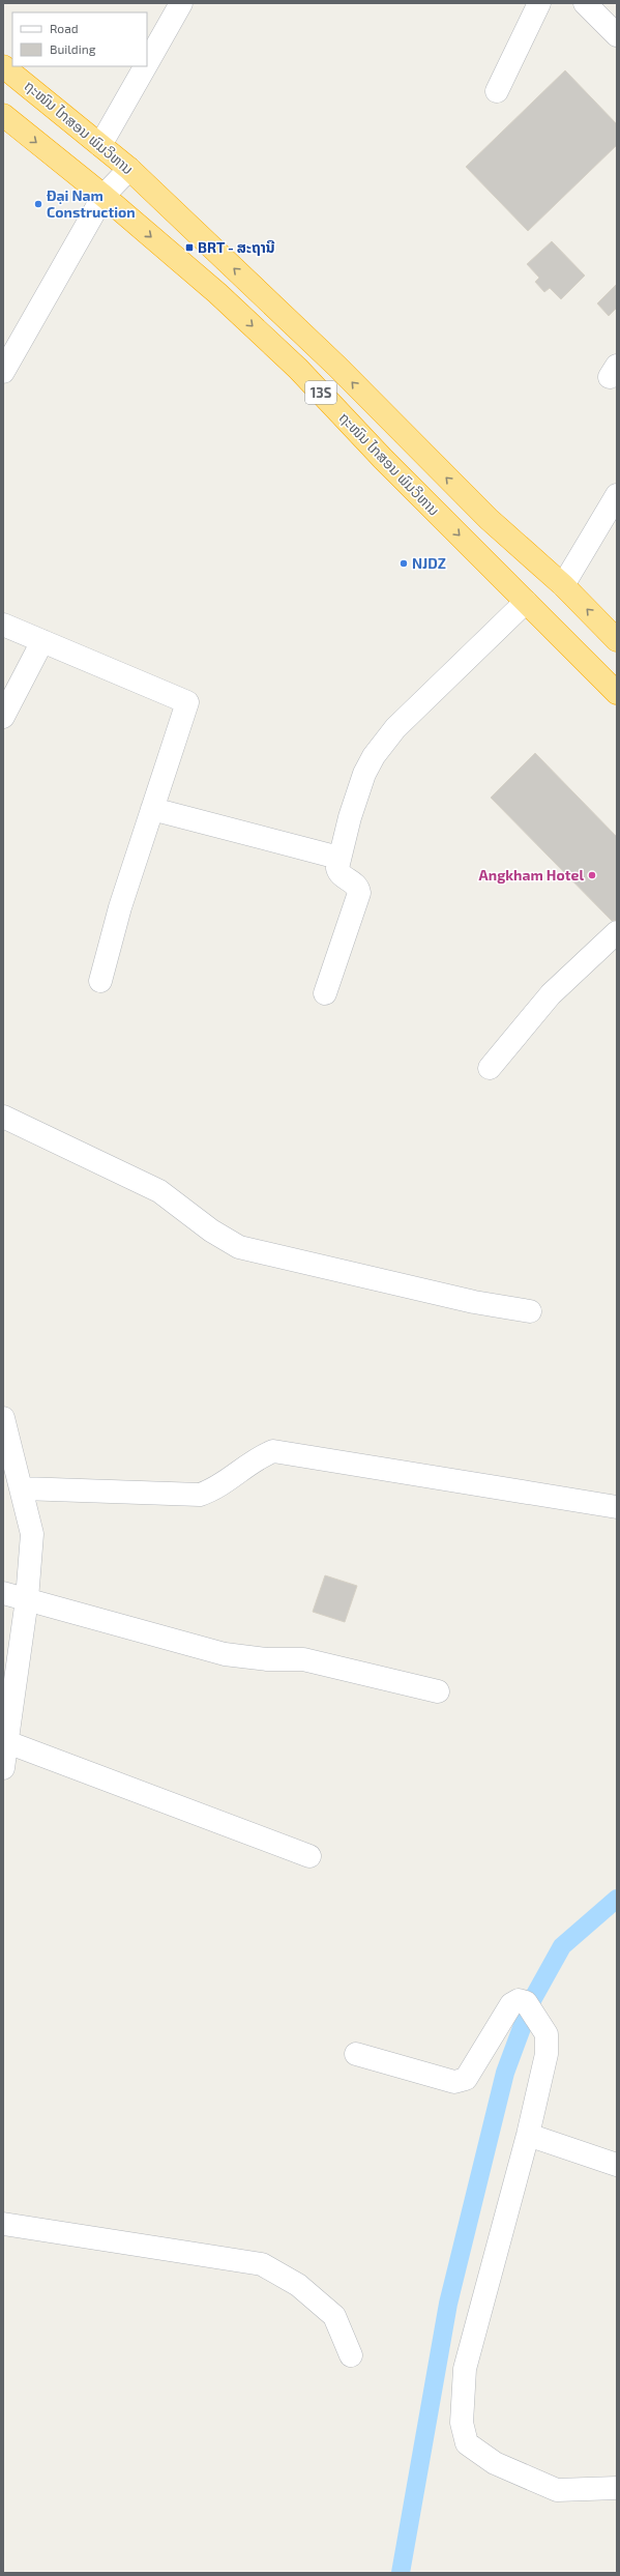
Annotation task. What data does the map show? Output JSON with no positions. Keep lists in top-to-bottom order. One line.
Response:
{"streets":{"highway":["ຖະໜົນ ໄກສອນ ພົມວິຫານ","13S"]},"places":{"other":["Đại Nam Construction","NJDZ","Angkham Hotel"],"transit":["BRT - ສະຖານີ"]},"legend":["Road","Building"]}
